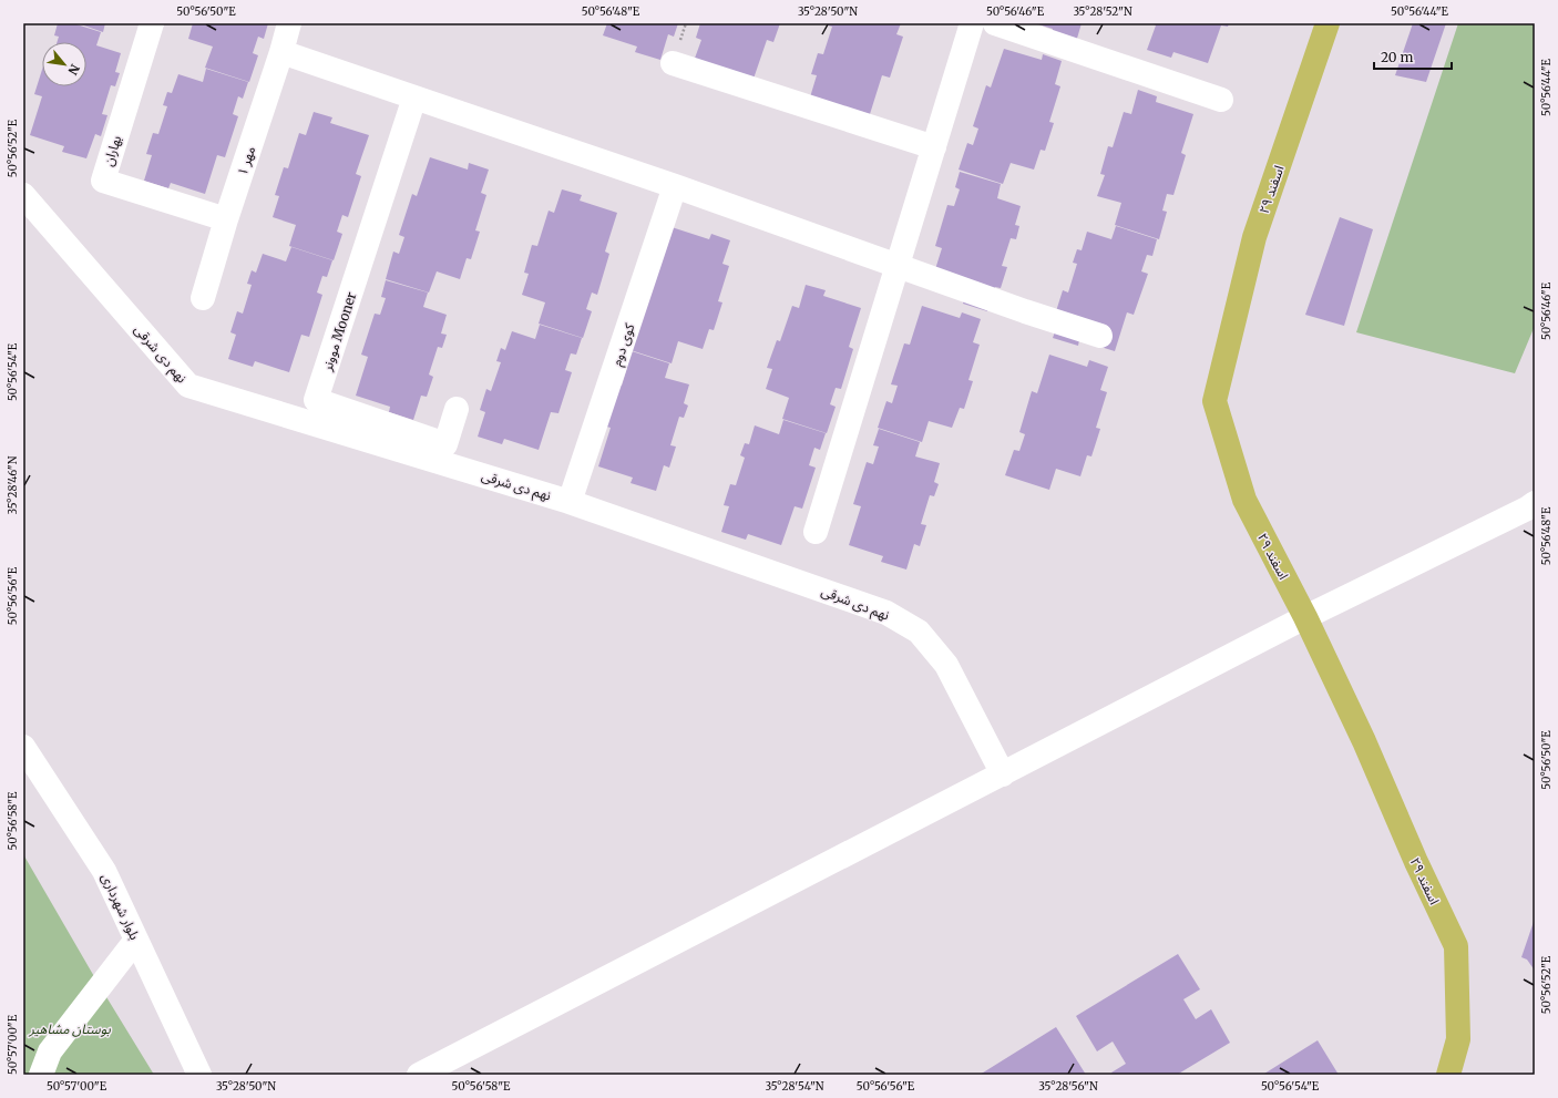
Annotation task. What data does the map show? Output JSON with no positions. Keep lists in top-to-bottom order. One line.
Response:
{"streets":{"main road":["۲۹ اسفند"],"street":["بهاران","مهر ۱","موونر Mooner","کوی دوم","نهم دی شرقی","بلوار شهرداری"]},"crossings":[["بهاران","مهر ۱"],["کوی دوم","نهم دی شرقی"]],"parks":["بوستان مشاهیر"],"scale_bar":"20 m","north":"bottom right","coordinates":["50°56'50\"E","50°56'48\"E","35°28'50\"N","50°56'46\"E","35°28'52\"N","50°56'44\"E","50°56'52\"E","50°56'54\"E","35°28'46\"N","50°56'56\"E","50°56'58\"E","50°57'00\"E","35°28'54\"N","35°28'56\"N"]}
